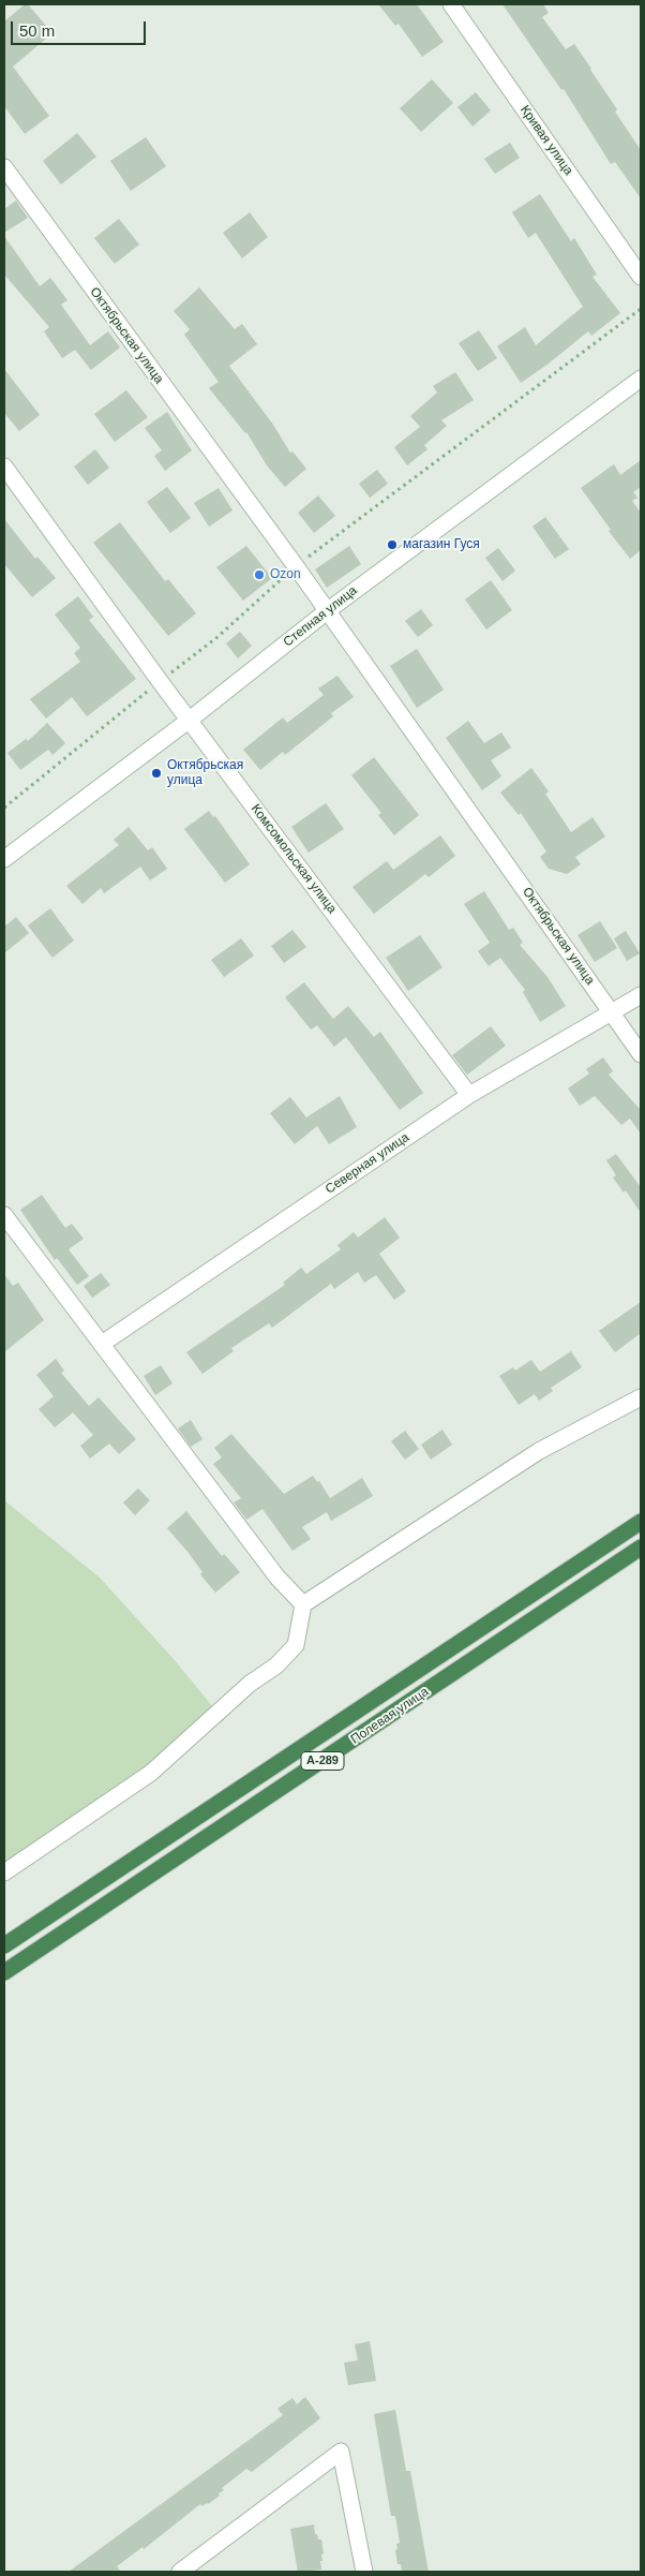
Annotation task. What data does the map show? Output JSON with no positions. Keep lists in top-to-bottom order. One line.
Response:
{"streets":{"highway":["Полевая улица","А-289"],"street":["Кривая улица","Октябрьская улица","Степная улица","Комсомольская улица","Северная улица"]},"crossings":[["Октябрьская улица","Степная улица"],["Октябрьская улица","Северная улица"],["Степная улица","Комсомольская улица"],["Комсомольская улица","Северная улица"]],"places":["магазин Гуся","Ozon","Октябрьская улица"],"scale_bar":"50 m"}
